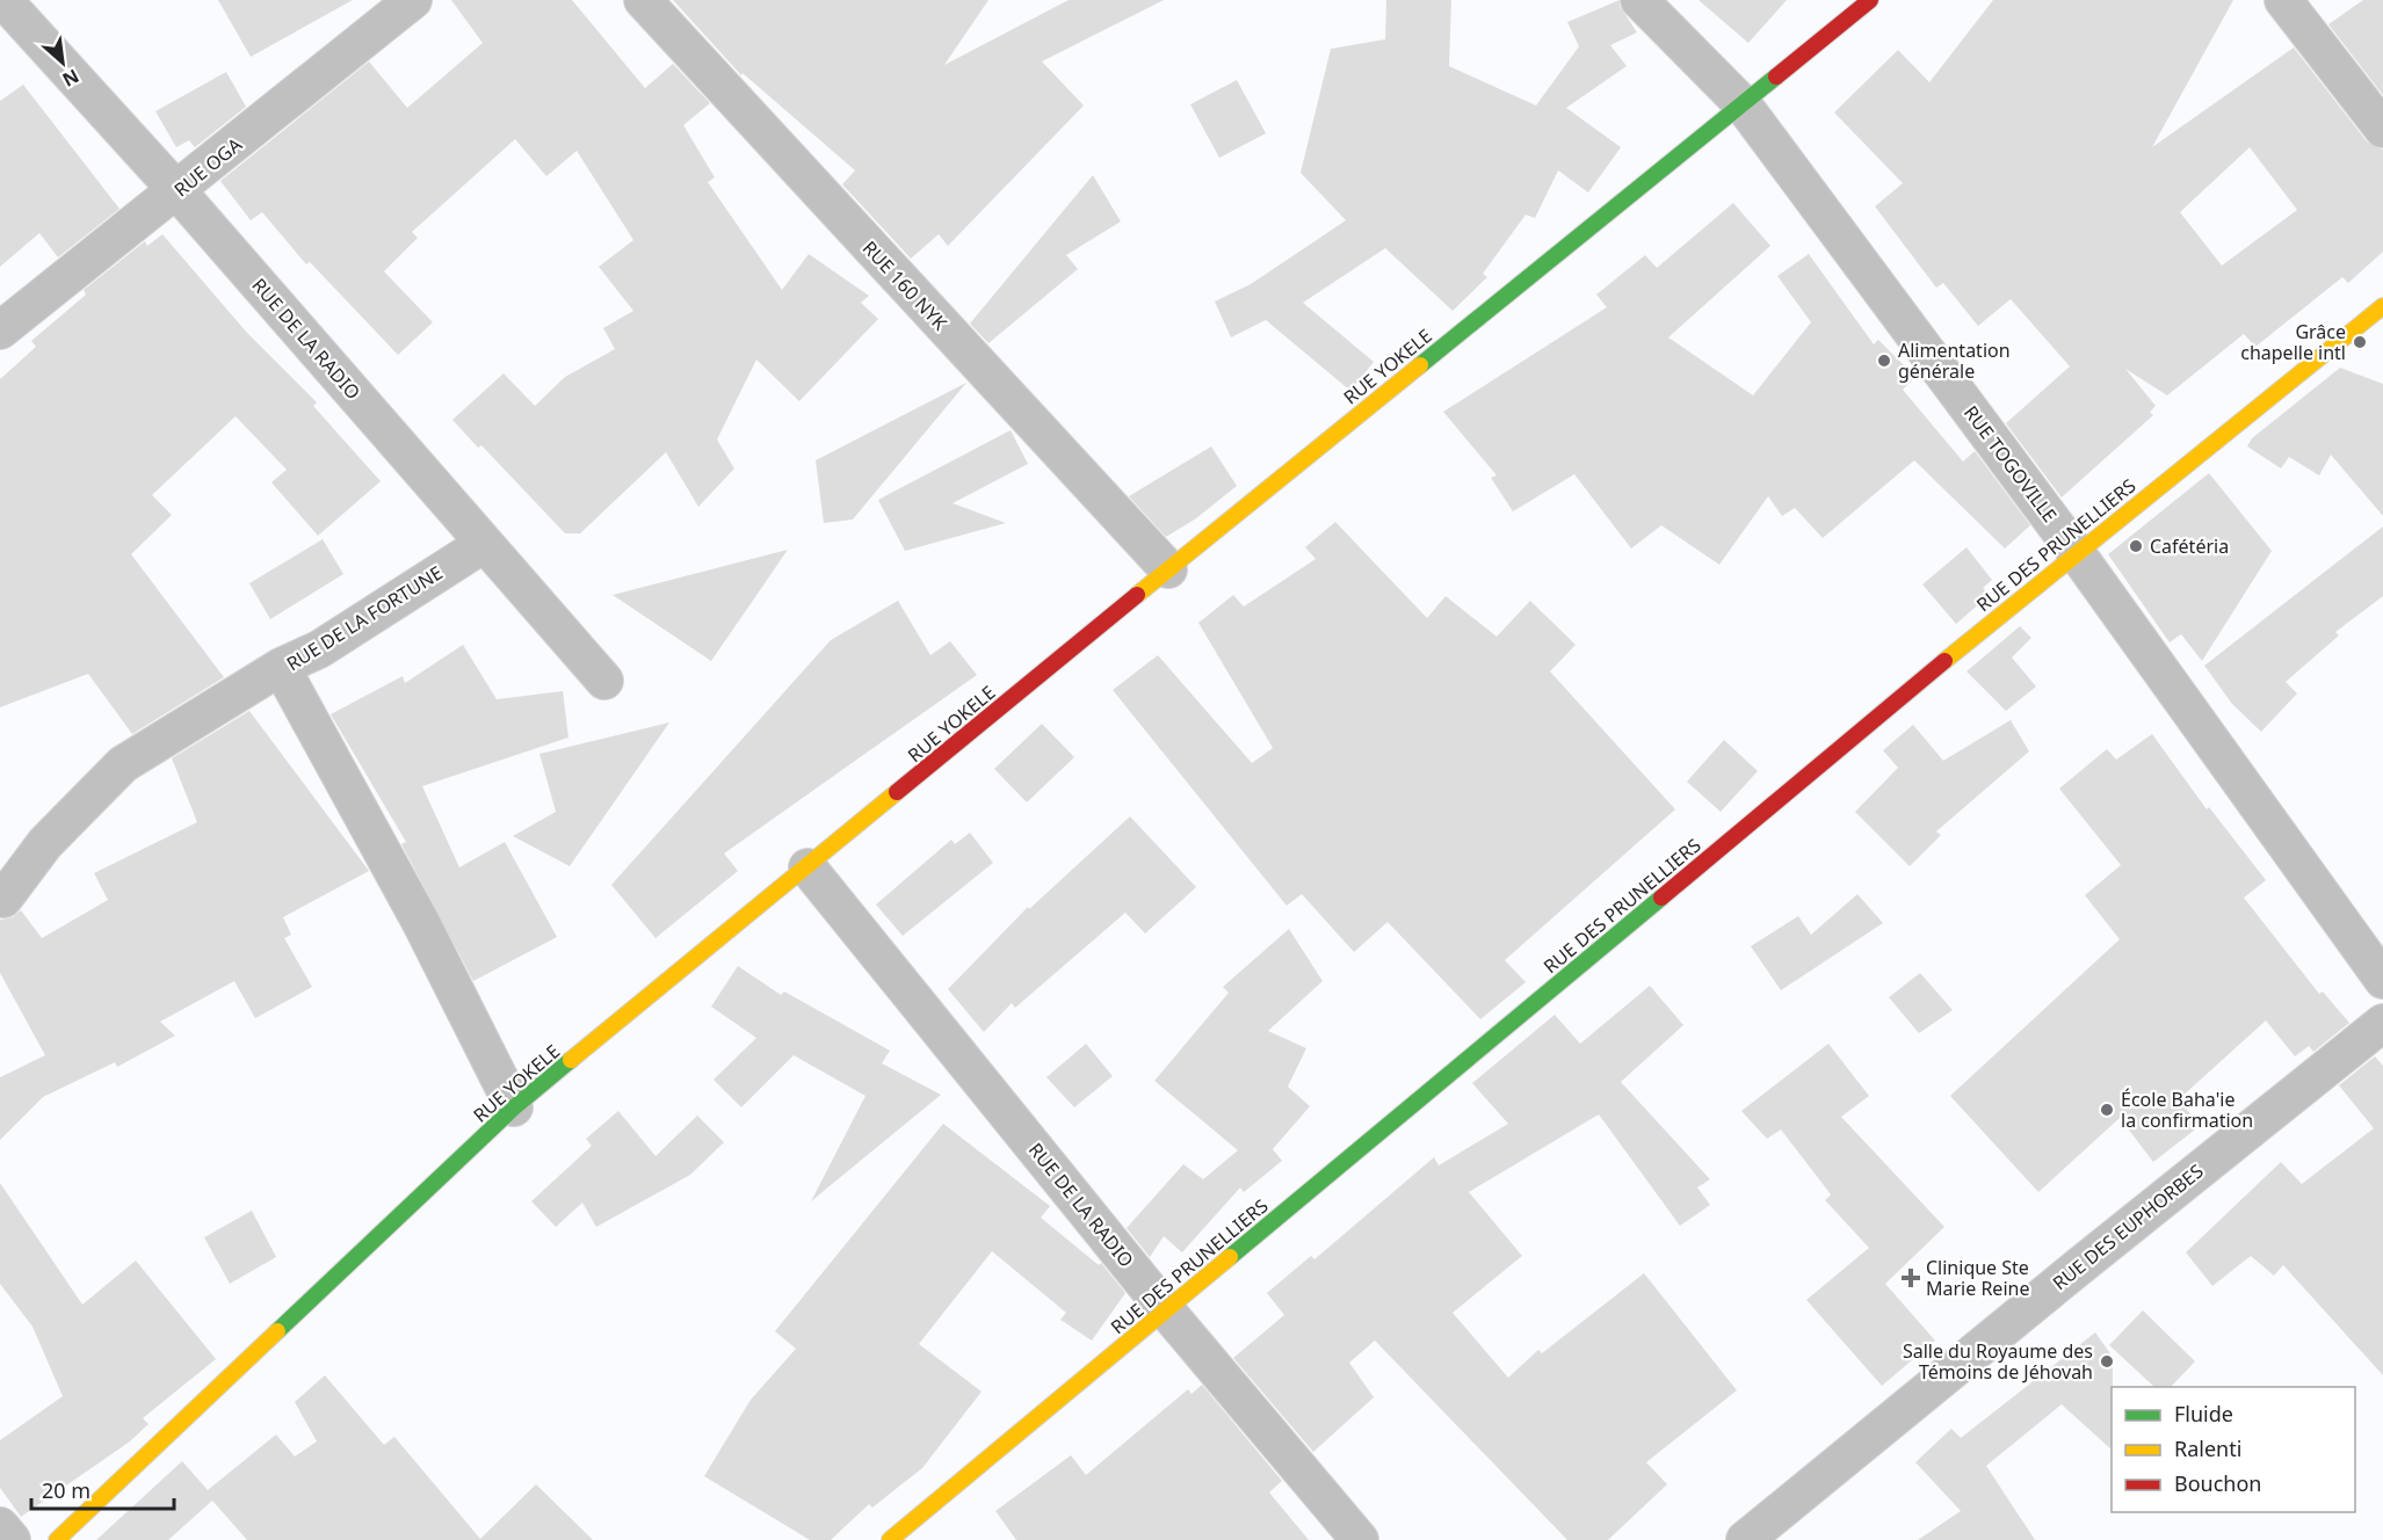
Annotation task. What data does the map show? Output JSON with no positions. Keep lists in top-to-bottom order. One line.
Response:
{"streets":{"street":["RUE OGA","RUE 160 NYK","RUE DE LA RADIO","RUE YOKELE","RUE TOGOVILLE","RUE DES PRUNELLIERS","RUE DE LA FORTUNE","RUE DES EUPHORBES"]},"crossings":[["RUE OGA","RUE DE LA RADIO"],["RUE 160 NYK","RUE YOKELE"],["RUE DE LA RADIO","RUE YOKELE"],["RUE DE LA RADIO","RUE DES PRUNELLIERS"],["RUE DE LA RADIO","RUE DE LA FORTUNE"],["RUE YOKELE","RUE TOGOVILLE"],["RUE YOKELE","RUE DE LA FORTUNE"],["RUE TOGOVILLE","RUE DES PRUNELLIERS"]],"places":{"other":["Grâce chapelle intl","Alimentation générale","Cafétéria","École Baha'ie la confirmation","Salle du Royaume des Témoins de Jéhovah"],"health":["Clinique Ste Marie Reine"]},"legend":["Fluide","Ralenti","Bouchon"],"scale_bar":"20 m","north":"bottom right"}
